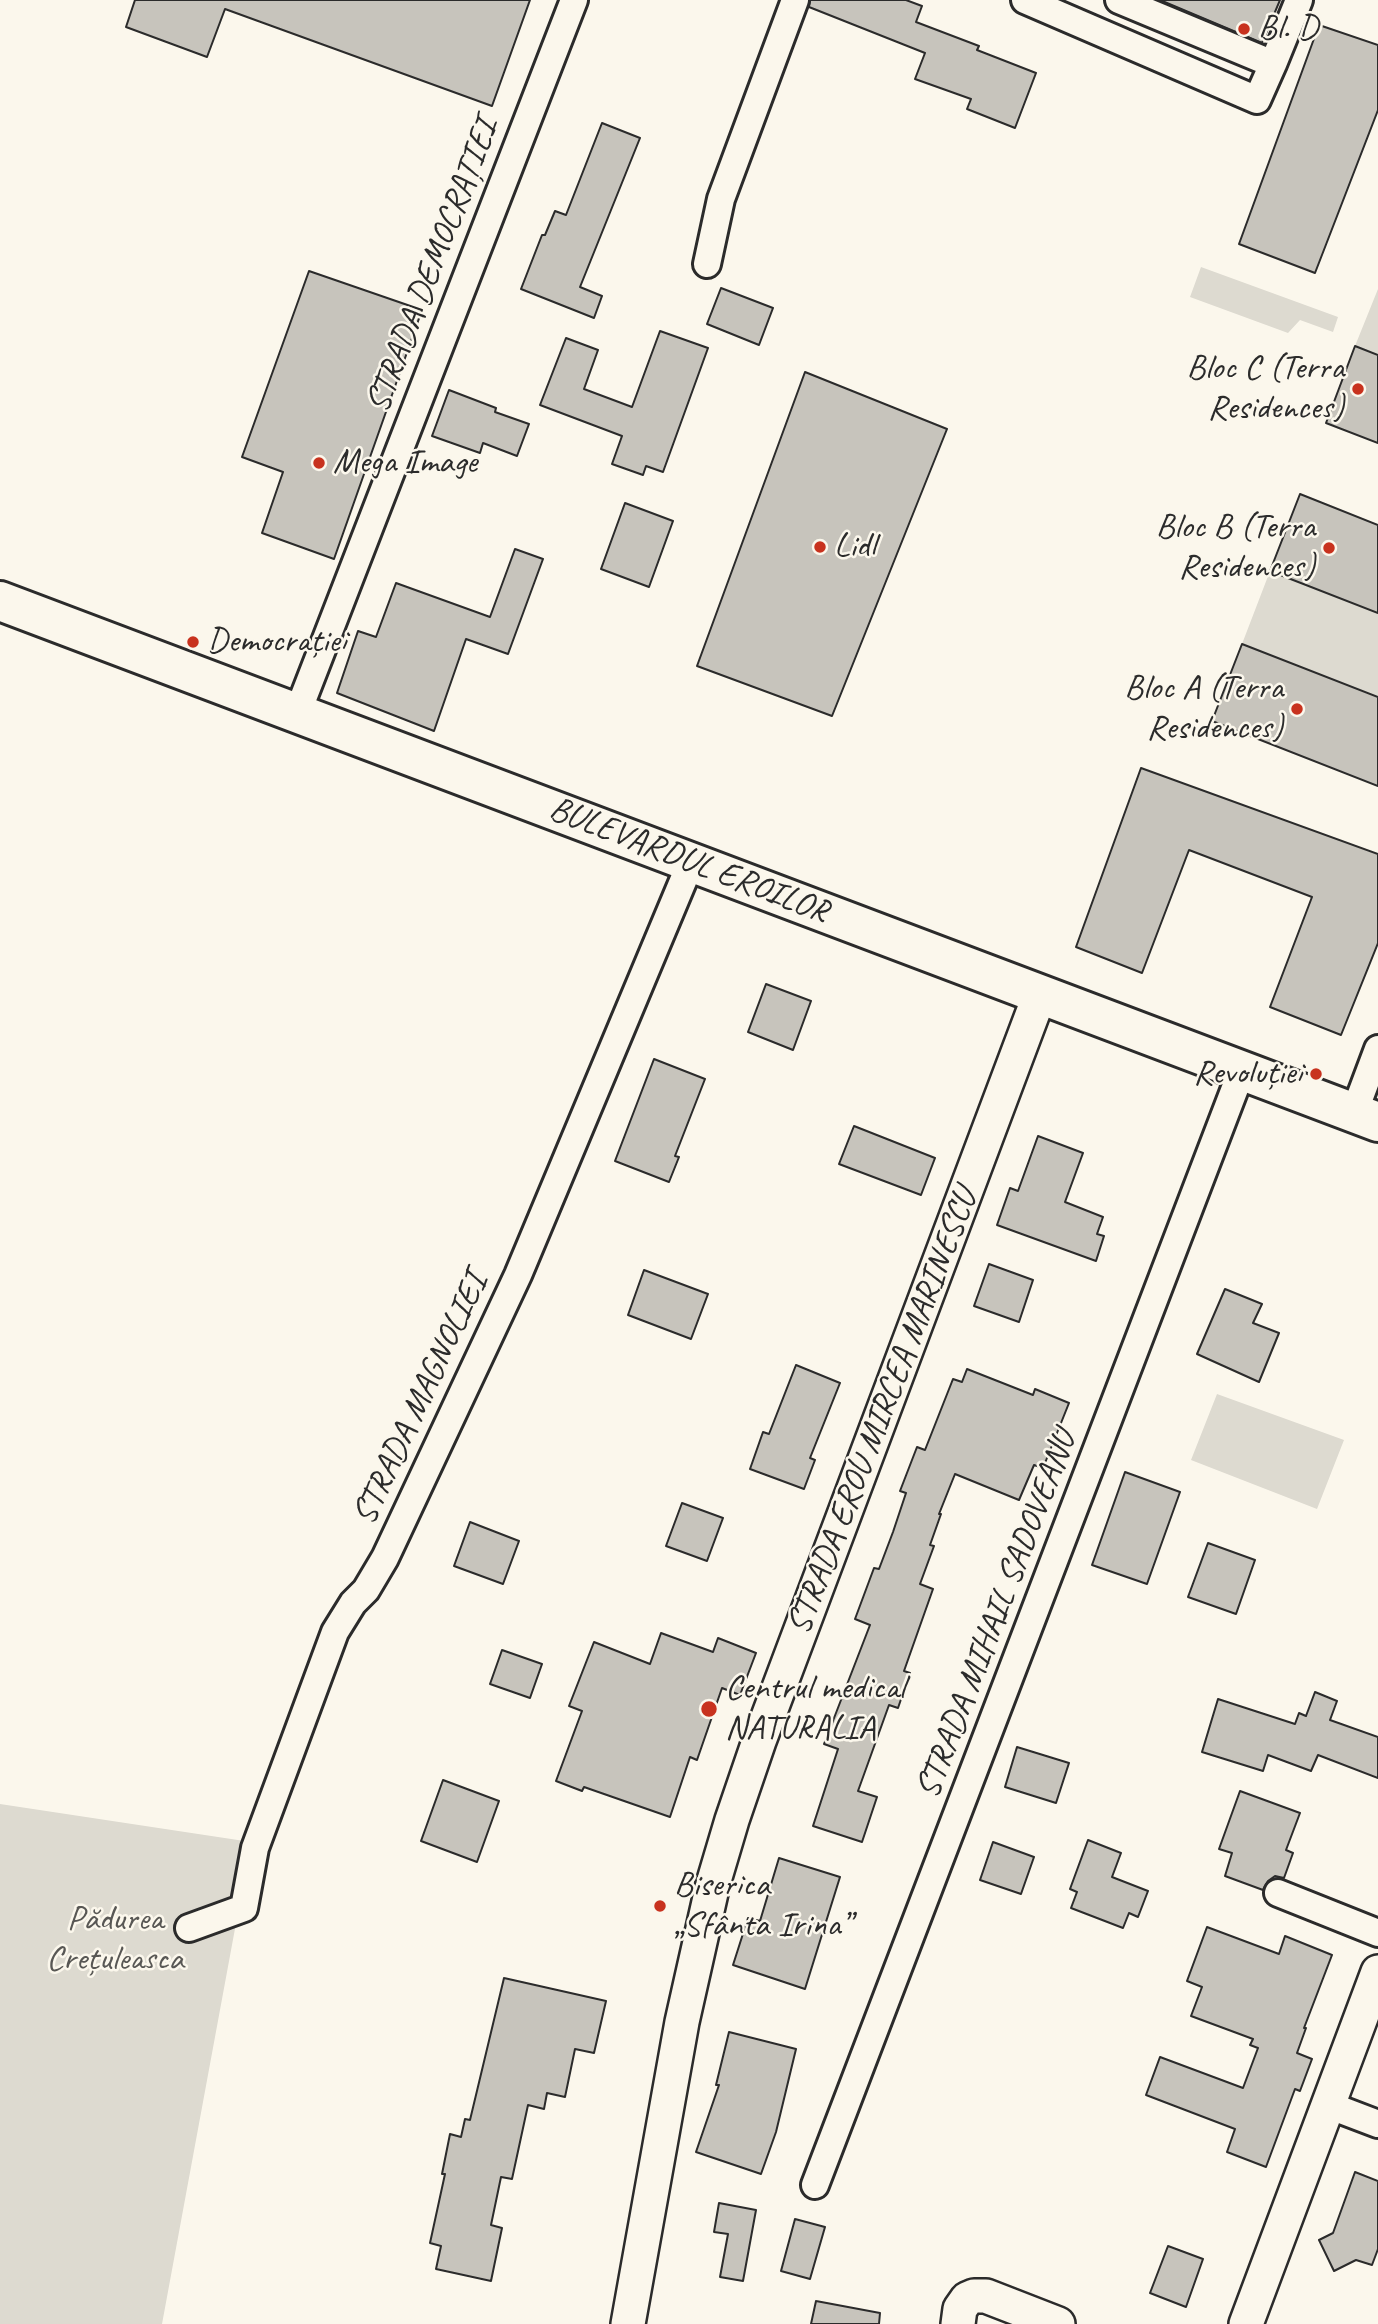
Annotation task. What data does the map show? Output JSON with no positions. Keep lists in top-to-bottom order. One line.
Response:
{"streets":{"main road":["BULEVARDUL EROILOR"],"street":["STRADA DEMOCRAȚIEI","STRADA MAGNOLIEI","STRADA EROU MIRCEA MARINESCU","STRADA MIHAIL SADOVEANU"]},"crossings":[["STRADA DEMOCRAȚIEI","BULEVARDUL EROILOR"],["BULEVARDUL EROILOR","STRADA MAGNOLIEI"],["BULEVARDUL EROILOR","STRADA EROU MIRCEA MARINESCU"],["BULEVARDUL EROILOR","STRADA MIHAIL SADOVEANU"]],"parks":["Pădurea Crețuleasca"],"places":["Bl. D","Bloc C (Terra Residences)","Mega Image","Lidl","Bloc B (Terra Residences)","Democrației","Bloc A (Terra Residences)","Revoluției","Centrul medical NATURALIA","Biserica „Sfânta Irina”"]}
